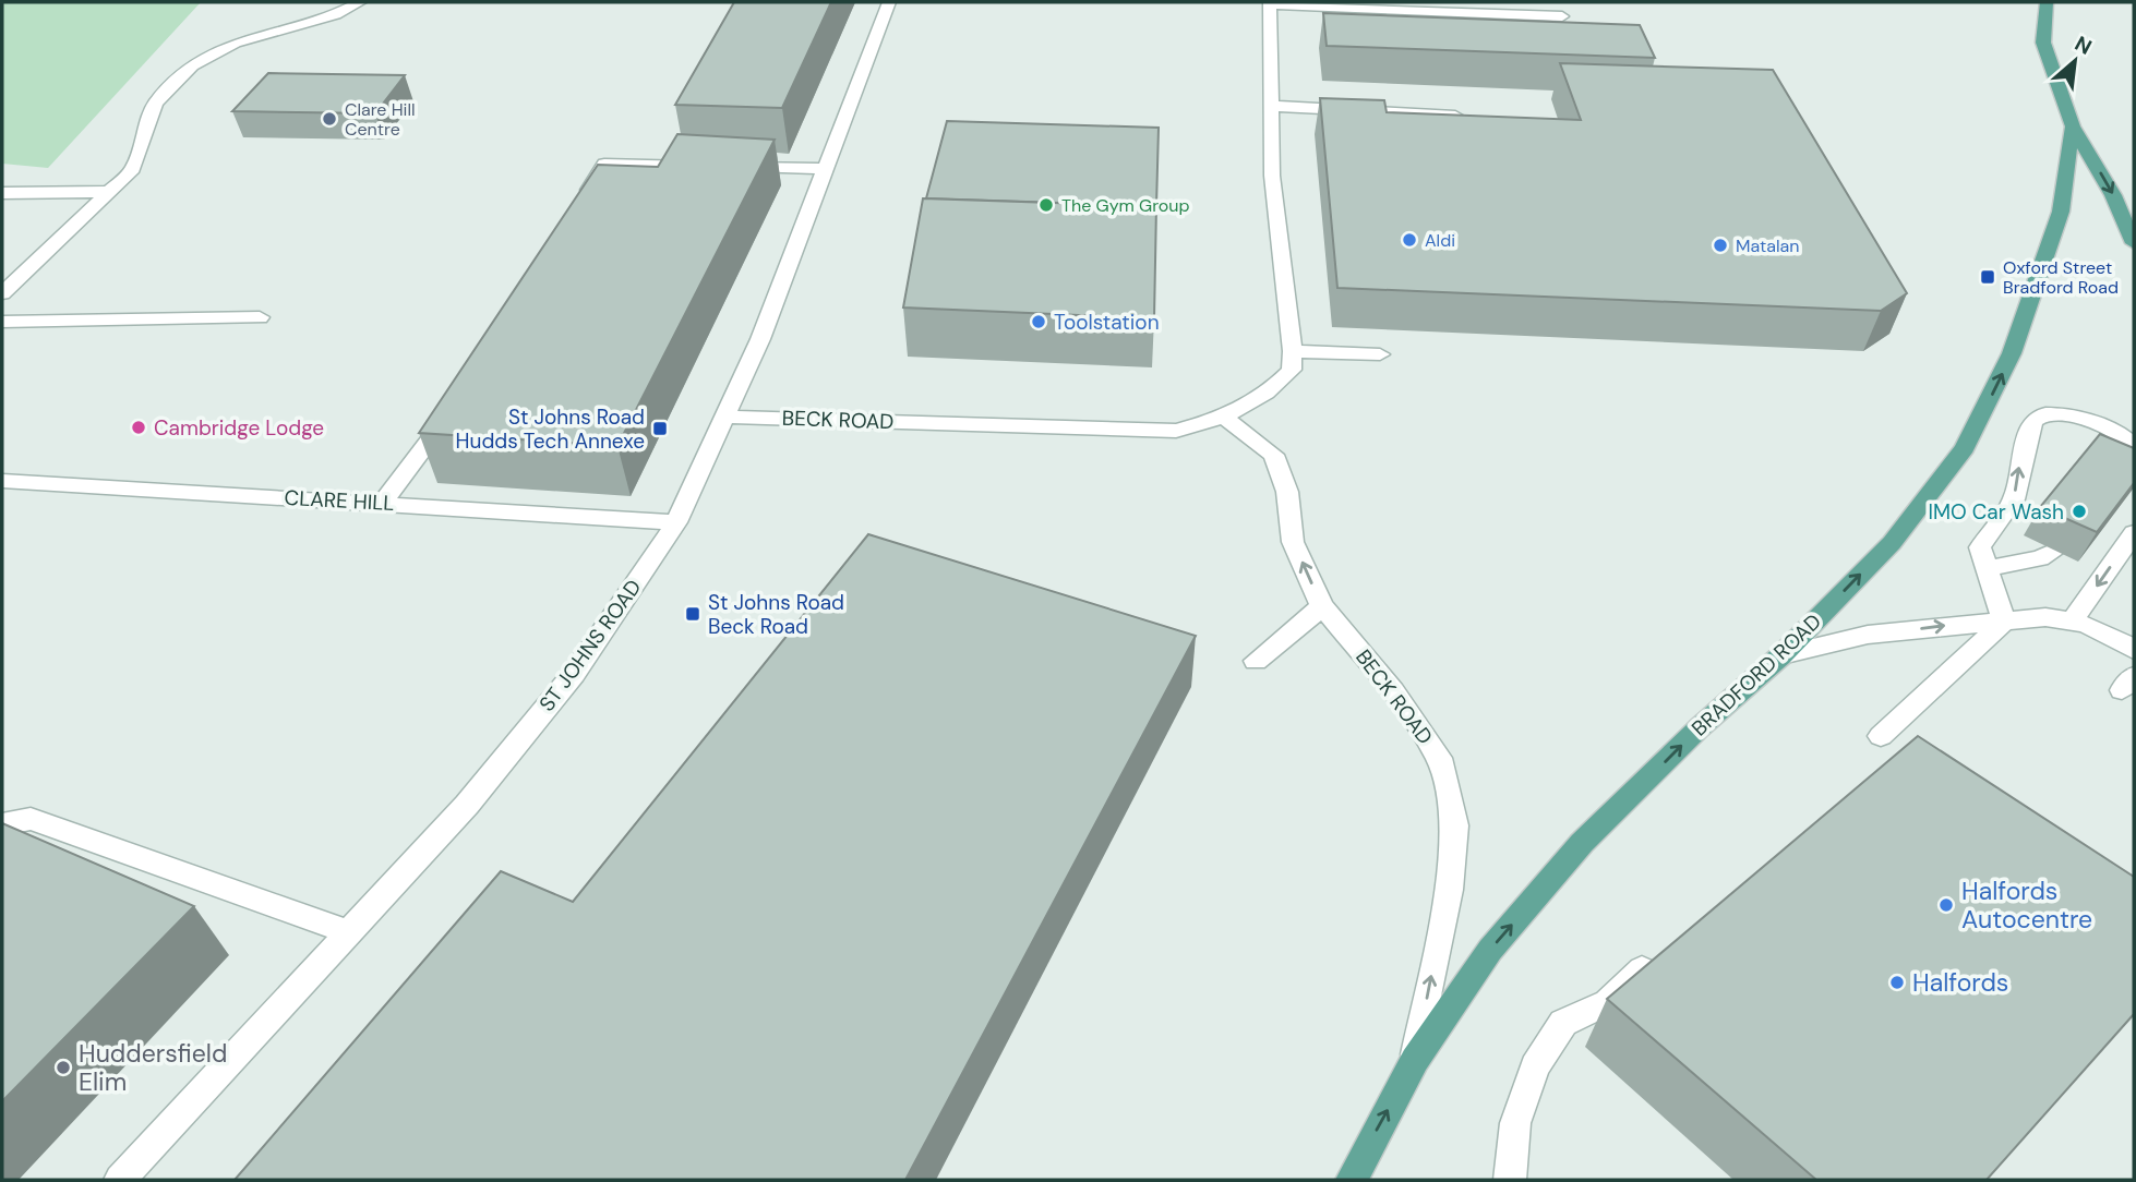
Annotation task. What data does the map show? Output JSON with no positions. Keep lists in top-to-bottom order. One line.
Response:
{"streets":{"main road":["BRADFORD ROAD"],"street":["BECK ROAD","CLARE HILL","ST JOHNS ROAD"]},"crossings":[["BECK ROAD","ST JOHNS ROAD"],["BECK ROAD","BRADFORD ROAD"],["CLARE HILL","ST JOHNS ROAD"]],"one_way":["BECK ROAD","BRADFORD ROAD"],"places":{"other":["Clare Hill Centre","The Gym Group","Aldi","Matalan","Toolstation","Cambridge Lodge","IMO Car Wash","Halfords Autocentre","Halfords","Huddersfield Elim"],"transit":["Oxford Street Bradford Road","St Johns Road Hudds Tech Annexe","St Johns Road Beck Road"]},"north":"top right"}
